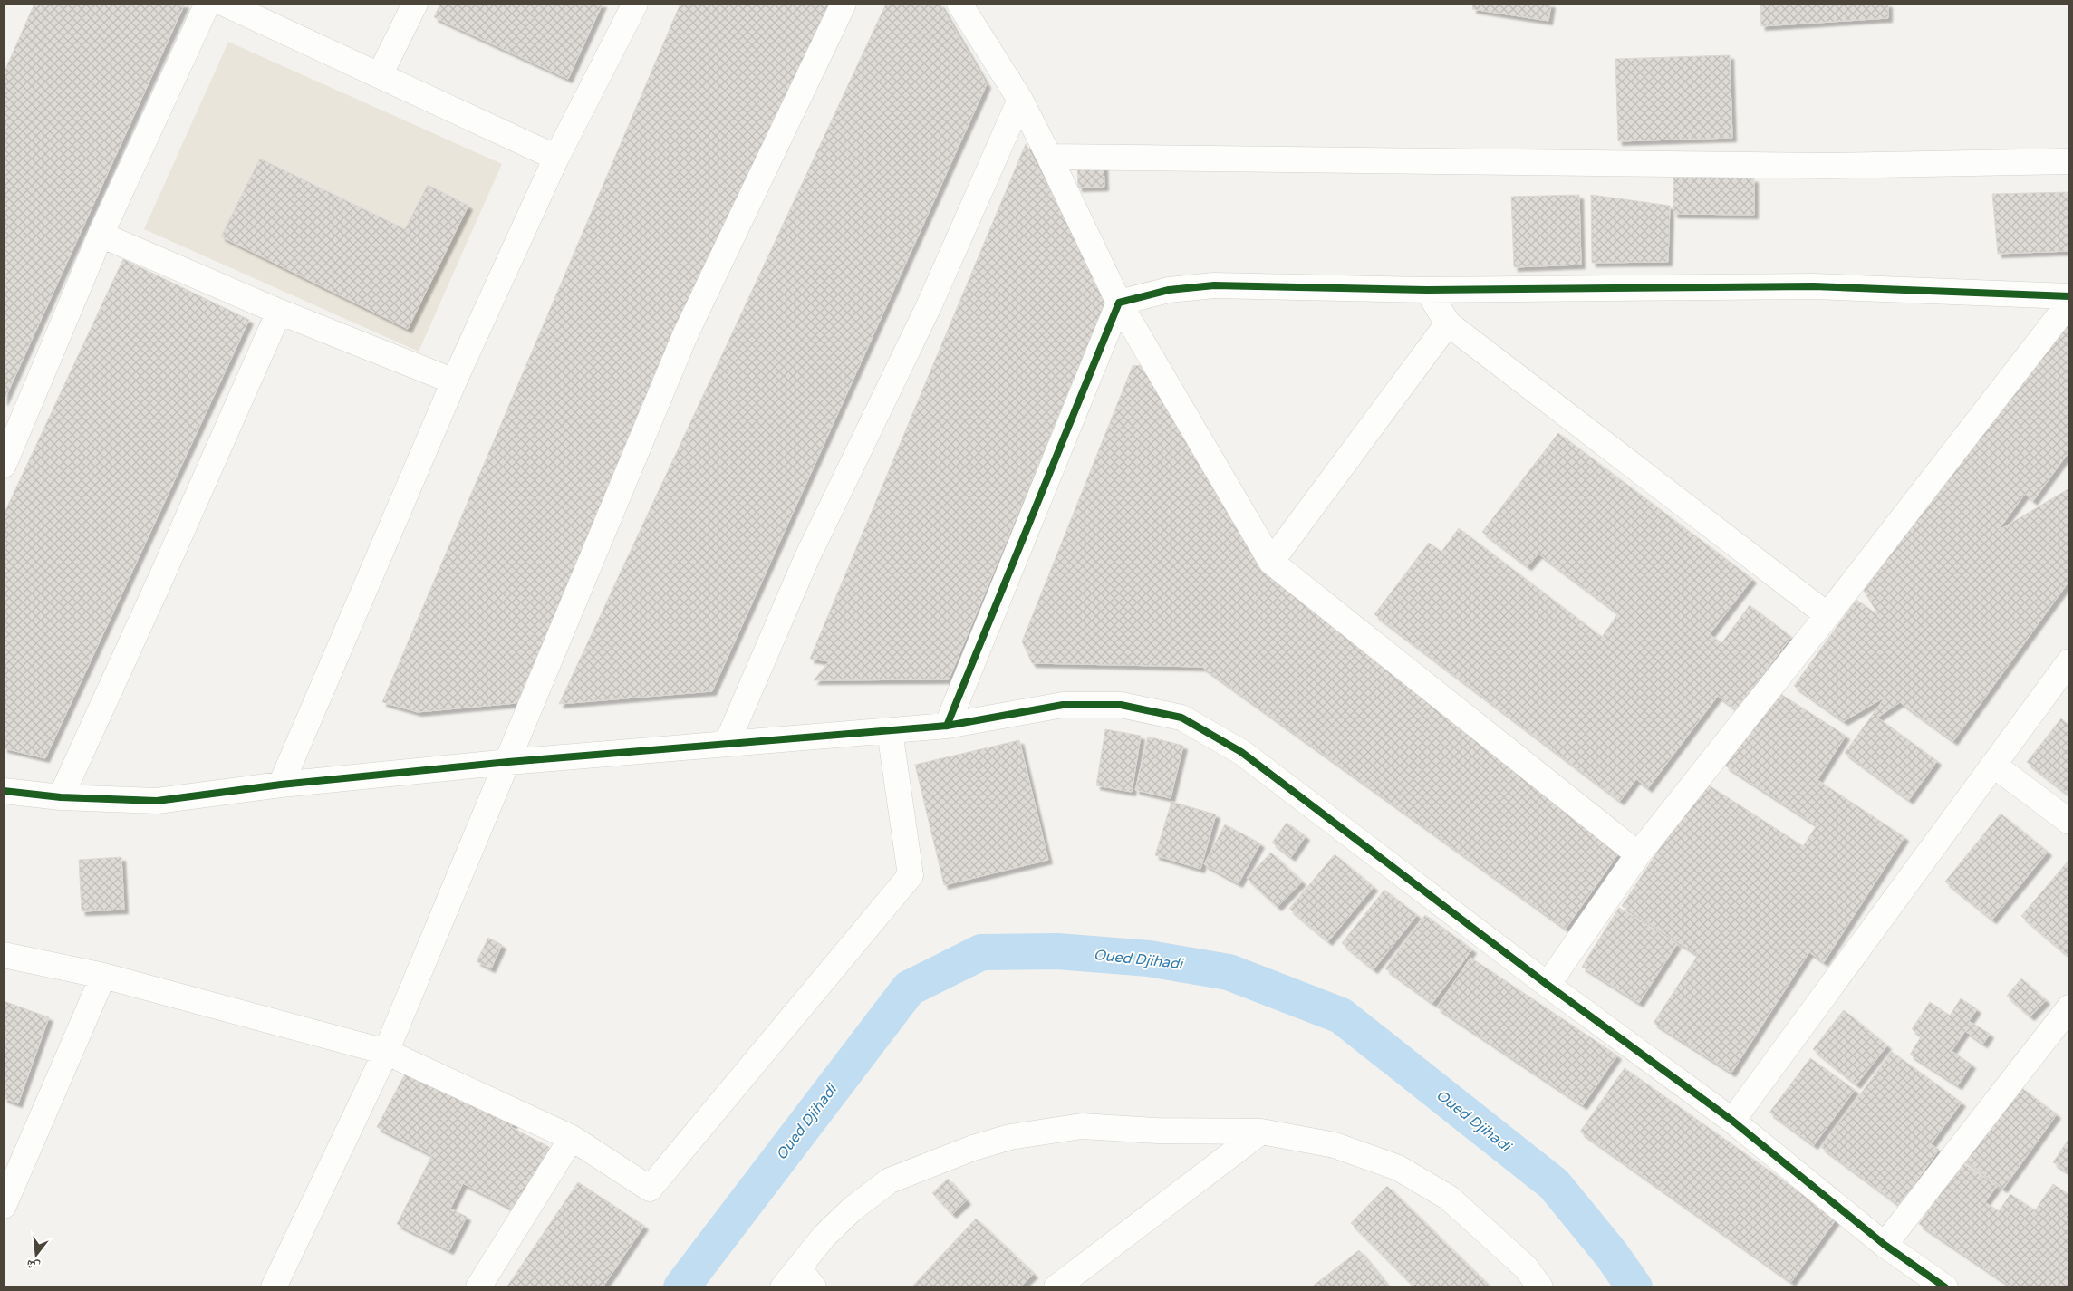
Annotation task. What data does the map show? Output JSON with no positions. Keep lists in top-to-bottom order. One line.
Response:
{"water":["Oued Djihadi"],"north":"bottom"}
